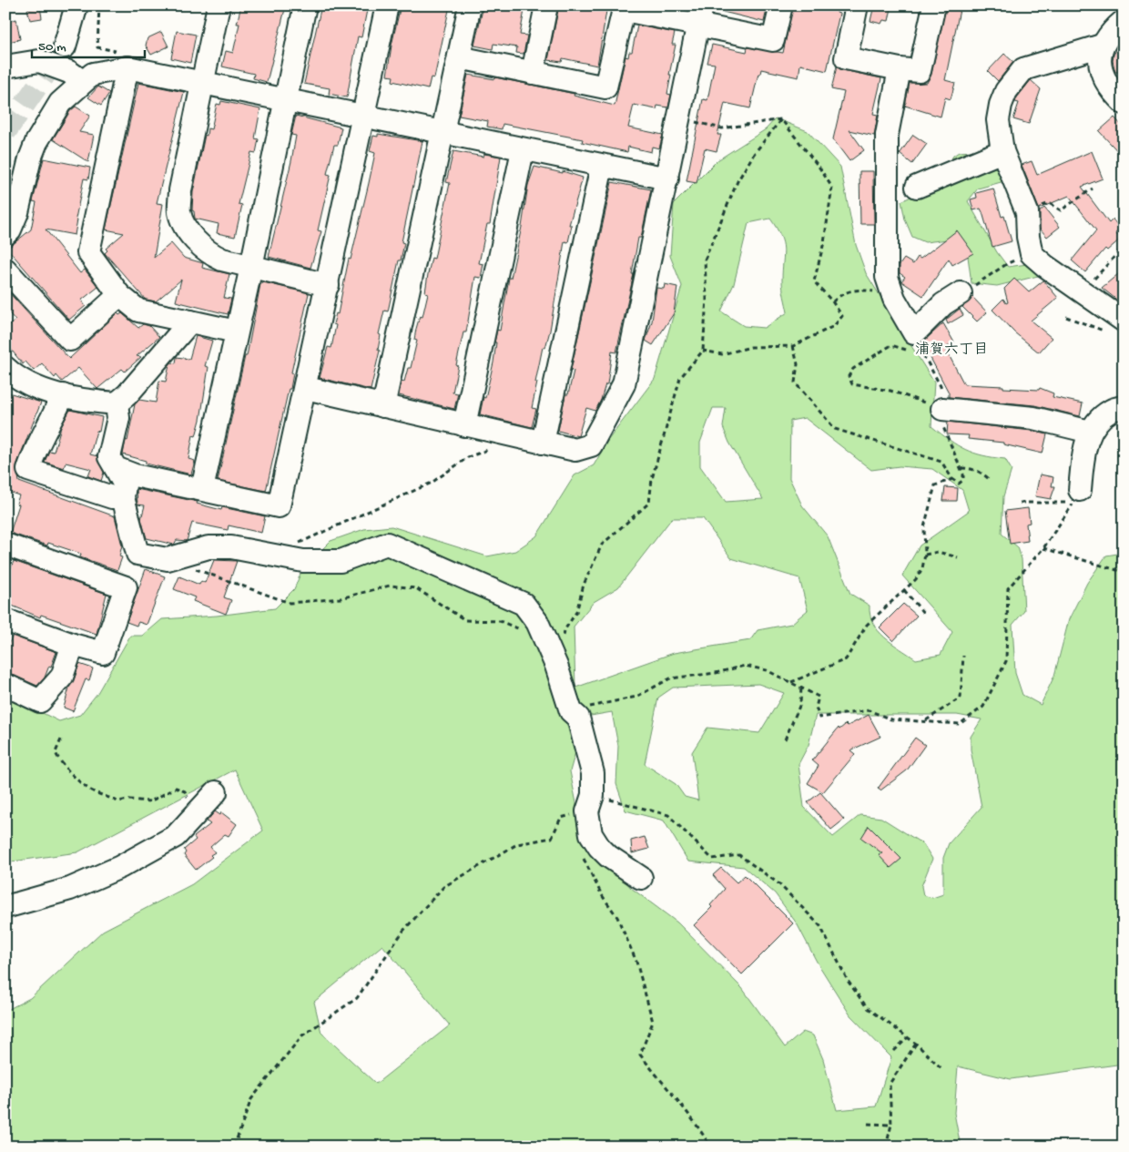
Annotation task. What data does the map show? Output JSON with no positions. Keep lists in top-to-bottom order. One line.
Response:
{"districts":["浦賀六丁目"],"scale_bar":"50 m"}
